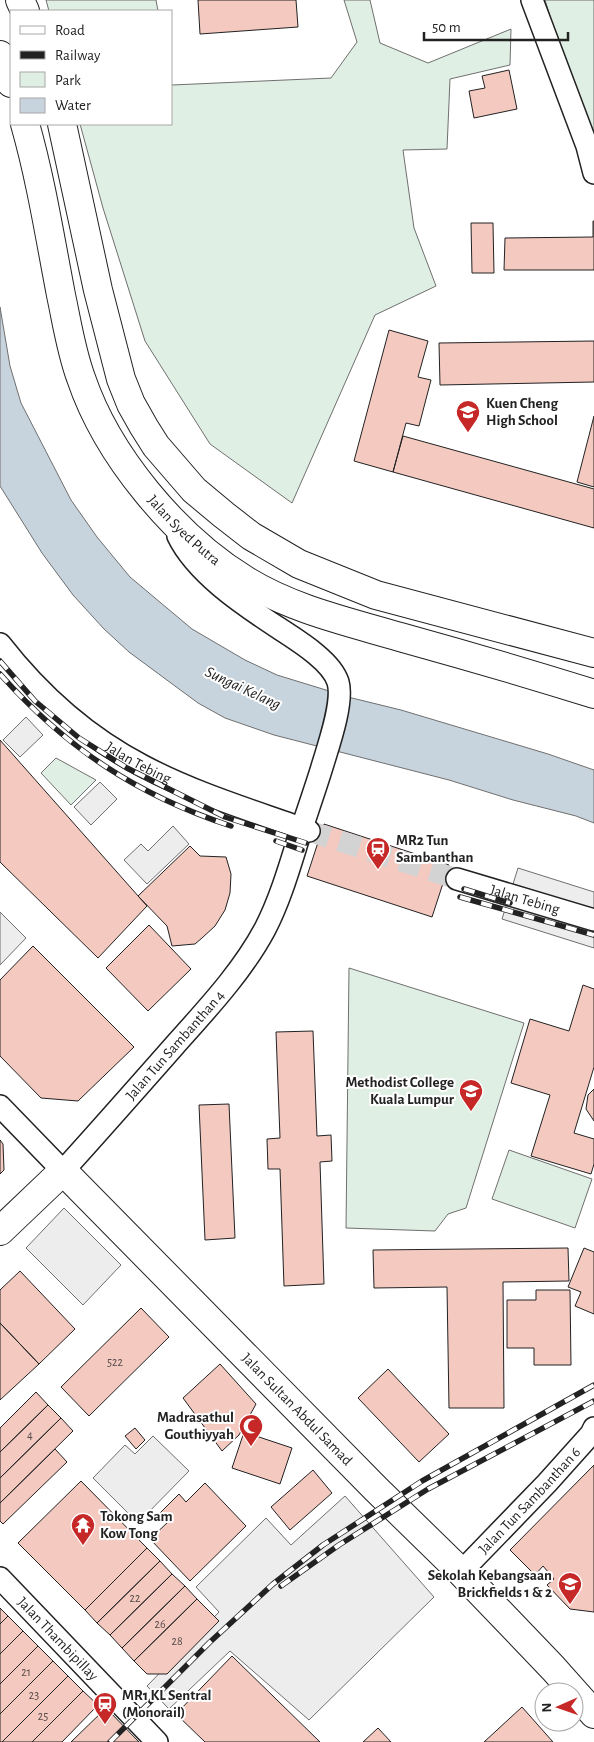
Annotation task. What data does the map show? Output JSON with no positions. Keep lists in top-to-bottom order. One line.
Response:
{"streets":{"main road":["Jalan Syed Putra","Jalan Tun Sambanthan 4","Jalan Sultan Abdul Samad"],"street":["Jalan Tebing","Jalan Tun Sambanthan 6","Jalan Thambipillay"]},"crossings":[["Jalan Syed Putra","Jalan Tun Sambanthan 4"],["Jalan Tebing","Jalan Tun Sambanthan 4"],["Jalan Tun Sambanthan 4","Jalan Sultan Abdul Samad"],["Jalan Sultan Abdul Samad","Jalan Tun Sambanthan 6"]],"water":["Sungai Kelang"],"places":{"school or university":["Kuen Cheng High School","Methodist College Kuala Lumpur","Sekolah Kebangsaan Brickfields 1 & 2"],"station":["MR2 Tun Sambanthan","MR1 KL Sentral (Monorail)"],"mosque":["Madrasathul Gouthiyyah"],"temple":["Tokong Sam Kow Tong"]},"house_numbers":["522","4","22","26","28","21","23","25"],"legend":["Road","Railway","Park","Water"],"scale_bar":"50 m","north":"left"}
